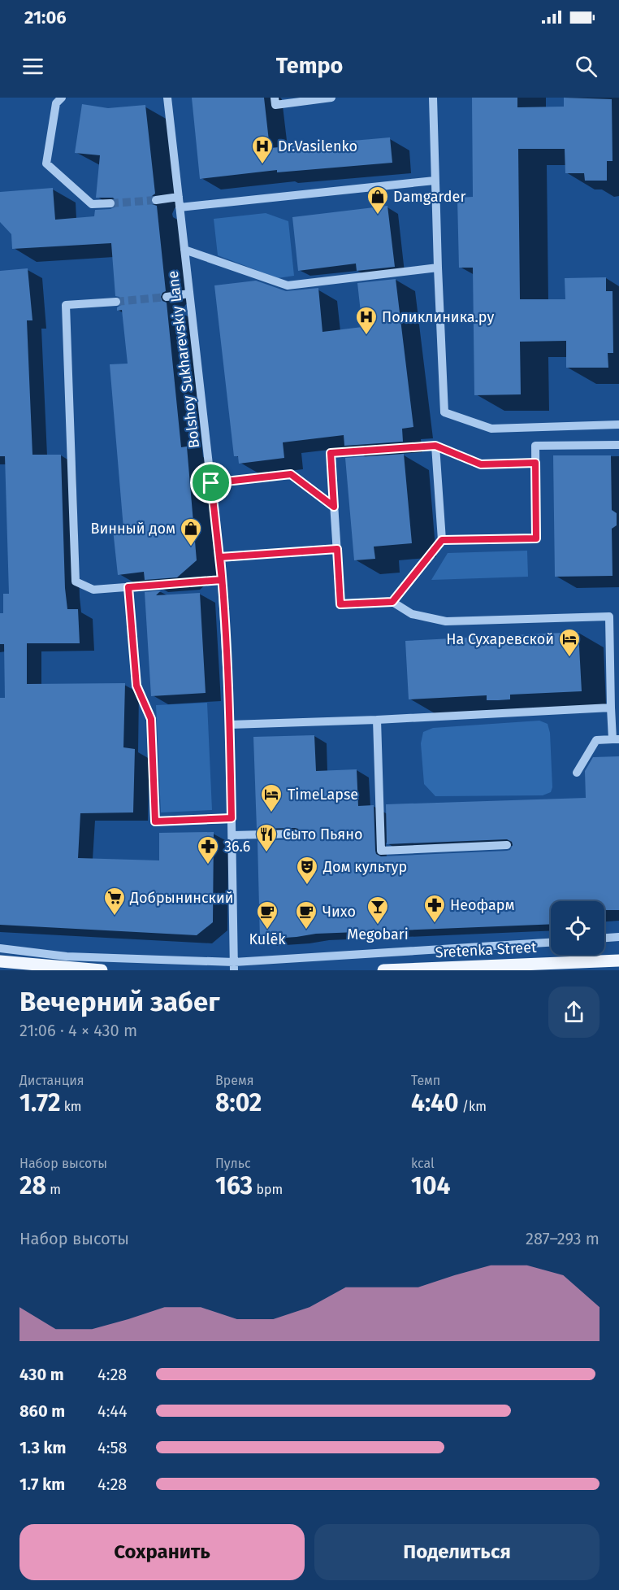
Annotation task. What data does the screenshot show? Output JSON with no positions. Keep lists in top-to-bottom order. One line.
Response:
{"streets":{"main road":["Sretenka Street"],"street":["Bolshoy Sukharevskiy Lane"]},"places":{"hospital":["Dr.Vasilenko","Поликлиника.ру"],"shop":["Damgarder","Винный дом"],"hotel":["На Сухаревской","TimeLapse"],"restaurant":["Сыто Пьяно"],"pharmacy":["36.6","Неофарм"],"theatre":["Дом культур"],"supermarket":["Добрынинский"],"bar":["Megobari"],"cafe":["Kulēk","Чихо"]},"page":{"status":"21:06","header":"Tempo","heading":["Вечерний забег","21:06 · 4 × 430 m"],"stats":[["Дистанция","1.72 km"],["Время","8:02"],["Темп","4:40 /km"],["Набор высоты","28 m"],["Пульс","163 bpm"],["kcal","104"]],"chart":["Набор высоты","287–293 m"],"list":[{"name":"430 m","note":"4:28"},{"name":"860 m","note":"4:44"},{"name":"1.3 km","note":"4:58"},{"name":"1.7 km","note":"4:28"}],"buttons":["Сохранить","Поделиться"]}}
